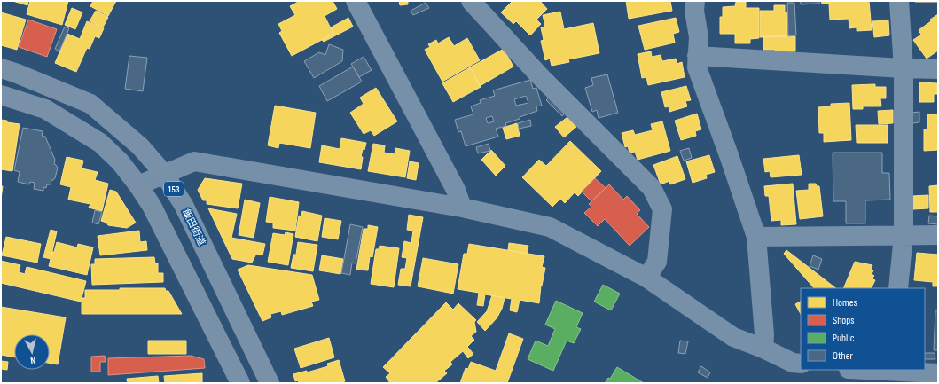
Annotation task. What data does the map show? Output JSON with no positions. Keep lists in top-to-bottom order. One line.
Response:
{"streets":{"highway":["153","飯田街道"]},"legend":["Homes","Shops","Public","Other"],"north":"bottom"}
